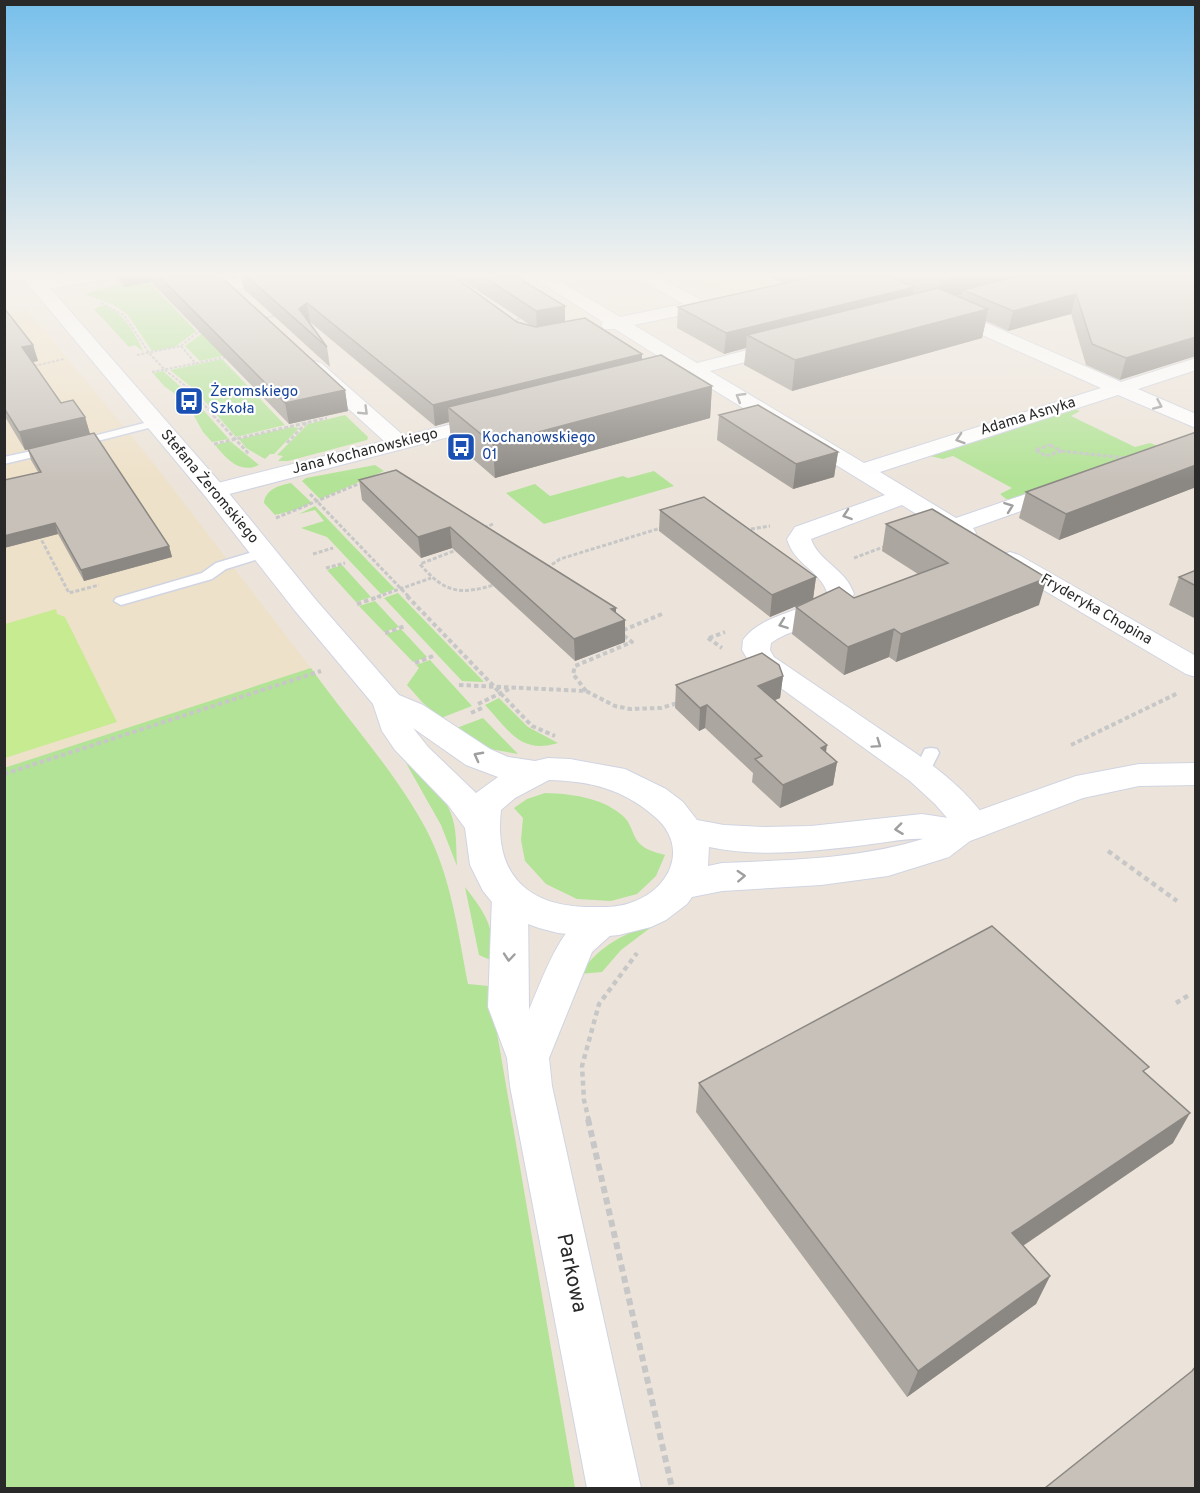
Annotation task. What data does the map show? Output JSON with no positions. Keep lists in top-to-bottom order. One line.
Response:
{"streets":{"street":["Adama Asnyka","Jana Kochanowskiego","Stefana Żeromskiego","Fryderyka Chopina","Parkowa"]},"crossings":[["Adama Asnyka","Fryderyka Chopina"],["Jana Kochanowskiego","Stefana Żeromskiego"],["Stefana Żeromskiego","Parkowa"]],"places":{"bus stop":["Żeromskiego Szkoła","Kochanowskiego 01"]}}
